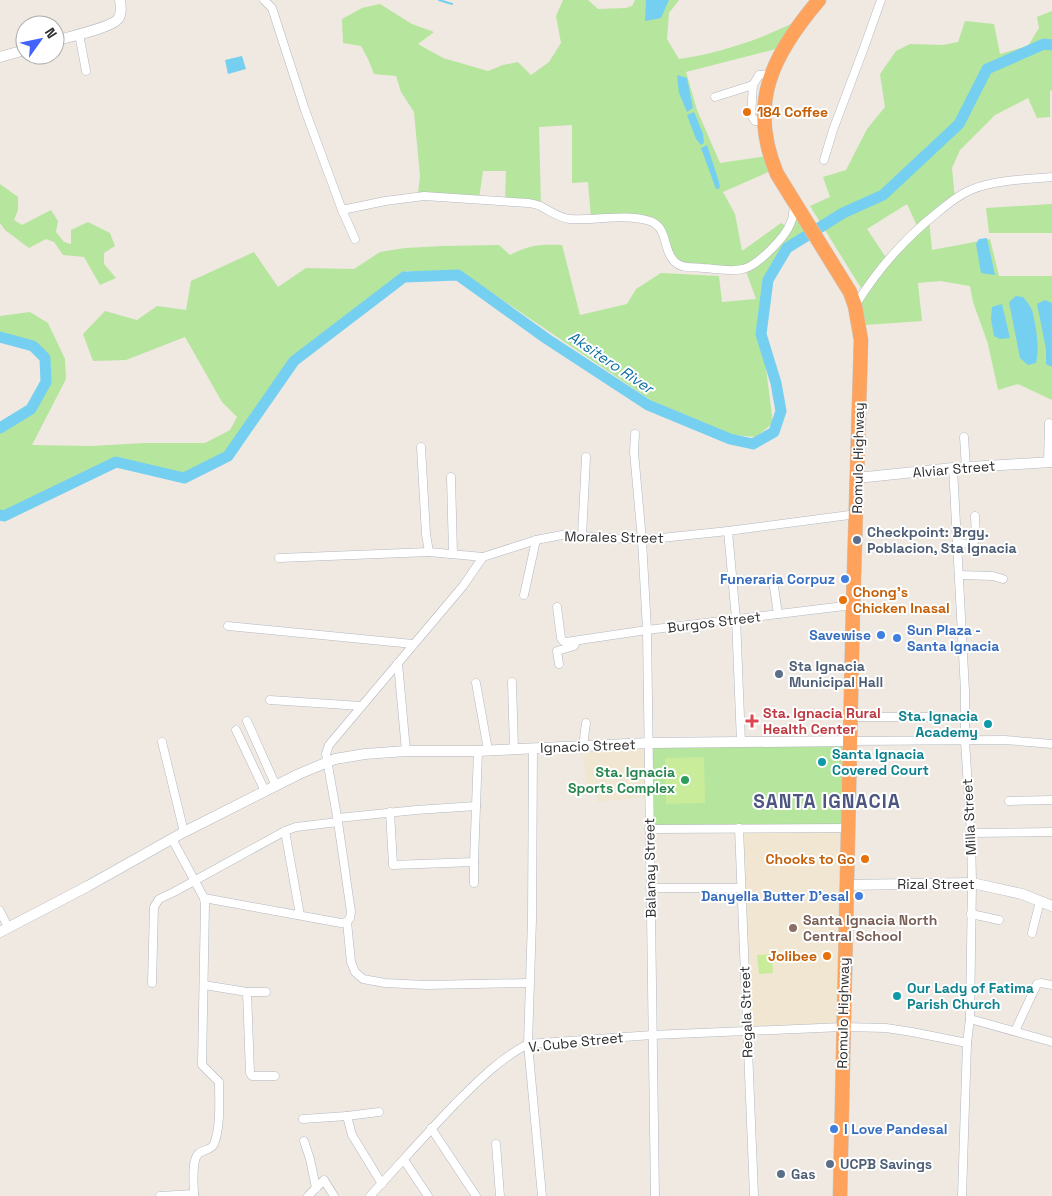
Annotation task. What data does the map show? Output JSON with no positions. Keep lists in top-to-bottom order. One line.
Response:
{"streets":{"highway":["Romulo Highway"],"street":["Alviar Street","Morales Street","Burgos Street","Ignacio Street","Milla Street","Balanay Street","Rizal Street","Regala Street","V. Cube Street"]},"crossings":[["Romulo Highway","Alviar Street"],["Romulo Highway","Morales Street"],["Romulo Highway","Burgos Street"],["Romulo Highway","Ignacio Street"],["Romulo Highway","Rizal Street"],["Romulo Highway","V. Cube Street"],["Alviar Street","Milla Street"],["Morales Street","Balanay Street"],["Burgos Street","Balanay Street"],["Ignacio Street","Balanay Street"],["Milla Street","Rizal Street"],["Milla Street","V. Cube Street"],["Balanay Street","V. Cube Street"],["Regala Street","V. Cube Street"]],"districts":["SANTA IGNACIA"],"water":["Aksitero River"],"places":{"other":["184 Coffee","Checkpoint: Brgy. Poblacion, Sta Ignacia","Funeraria Corpuz","Chong's Chicken Inasal","Savewise","Sun Plaza - Santa Ignacia","Sta Ignacia Municipal Hall","Sta. Ignacia Academy","Santa Ignacia Covered Court","Sta. Ignacia Sports Complex","Chooks to Go","Danyella Butter D'esal","Santa Ignacia North Central School","Jolibee","Our Lady of Fatima Parish Church","I Love Pandesal","UCPB Savings","Gas"],"health":["Sta. Ignacia Rural Health Center"]},"north":"top right"}
